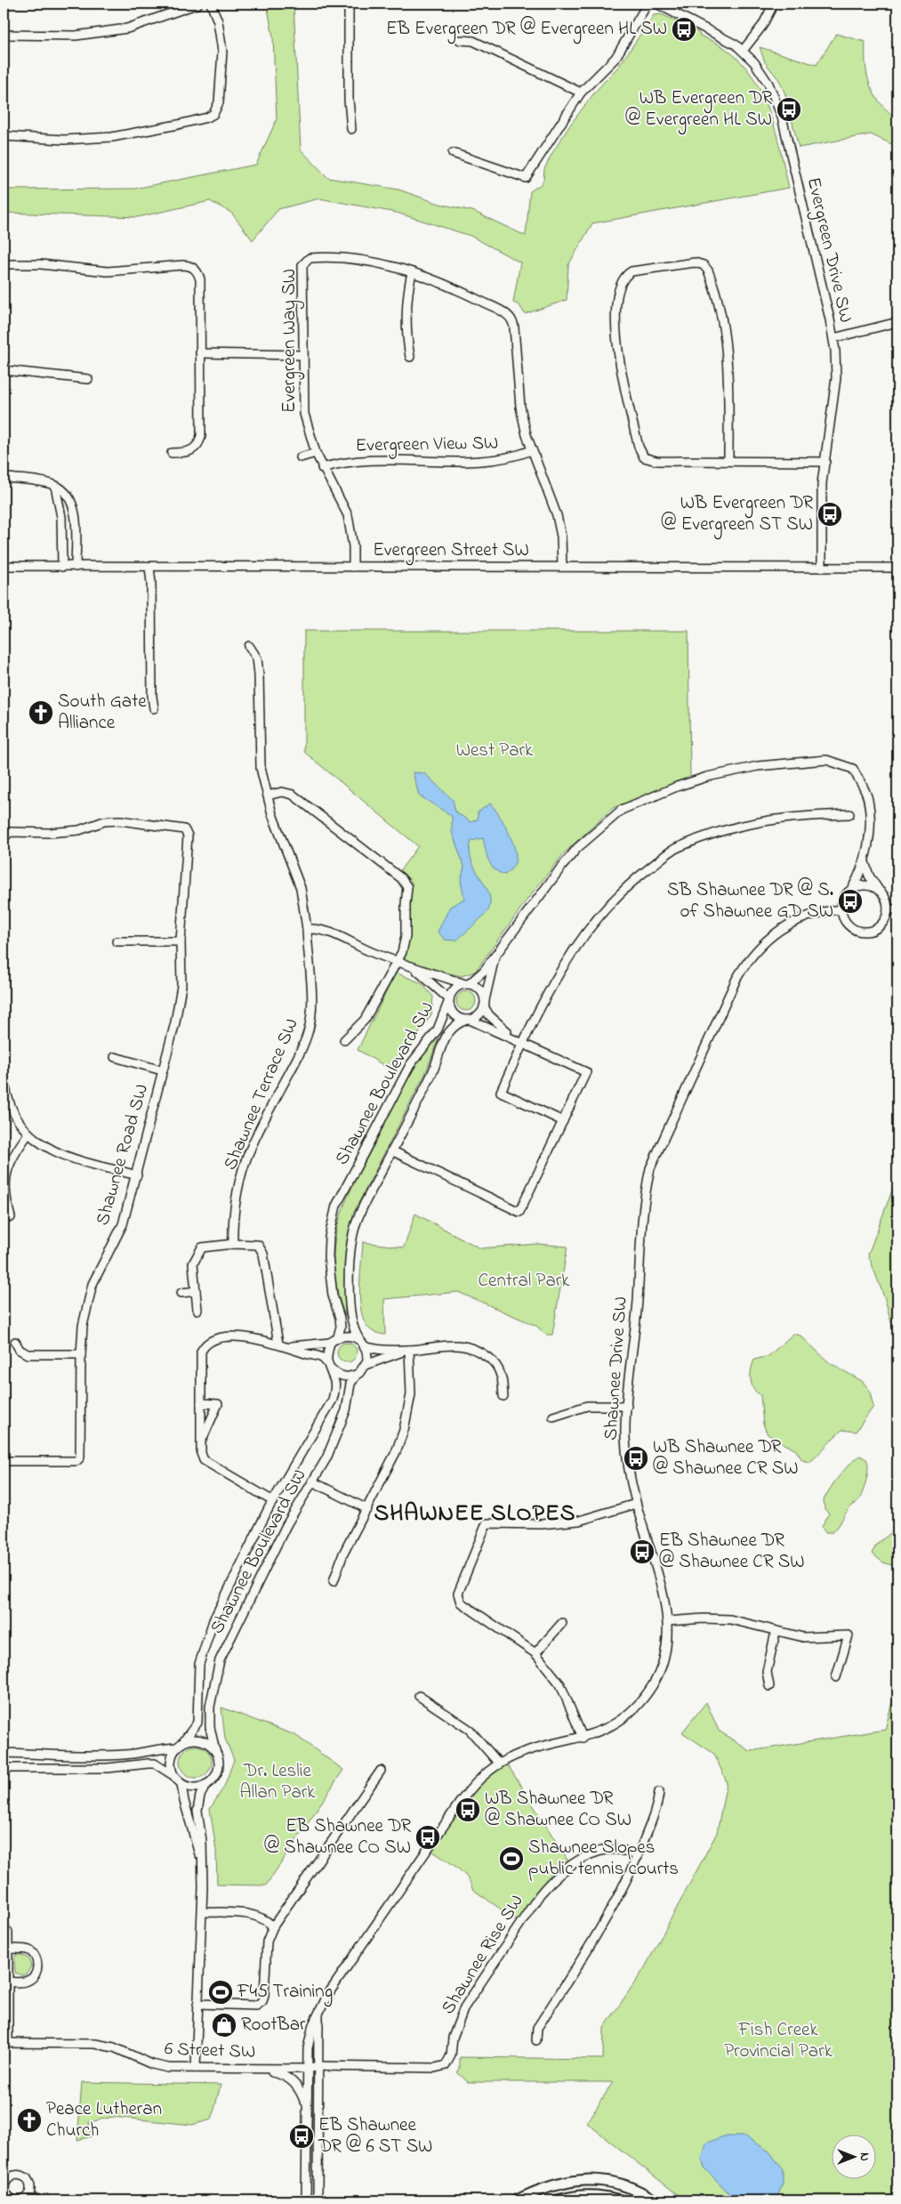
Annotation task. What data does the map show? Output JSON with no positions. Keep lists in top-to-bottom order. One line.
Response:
{"streets":{"street":["Evergreen Drive SW","Evergreen Way SW","Evergreen View SW","Evergreen Street SW","Shawnee Boulevard SW","Shawnee Terrace SW","Shawnee Road SW","Shawnee Drive SW","Shawnee Rise SW","6 Street SW"]},"crossings":[["Evergreen Drive SW","Evergreen Street SW"],["Evergreen Way SW","Evergreen View SW"],["Evergreen Way SW","Evergreen Street SW"],["Shawnee Drive SW","Shawnee Rise SW"],["Shawnee Drive SW","6 Street SW"],["Shawnee Rise SW","6 Street SW"]],"districts":["SHAWNEE SLOPES"],"parks":["West Park","Central Park","Dr. Leslie Allan Park","Fish Creek Provincial Park"],"places":{"bus stop":["EB Evergreen DR @ Evergreen HL SW","WB Evergreen DR @ Evergreen HL SW","WB Evergreen DR @ Evergreen ST SW","SB Shawnee DR @ S. of Shawnee GD SW","WB Shawnee DR @ Shawnee CR SW","EB Shawnee DR @ Shawnee CR SW","WB Shawnee DR @ Shawnee CO SW","EB Shawnee DR @ Shawnee CO SW","EB Shawnee DR @ 6 ST SW"],"church":["South Gate Alliance","Peace Lutheran Church"],"sports":["Shawnee Slopes public tennis courts","F45 Training"],"shop":["RootBar"]},"north":"right"}
